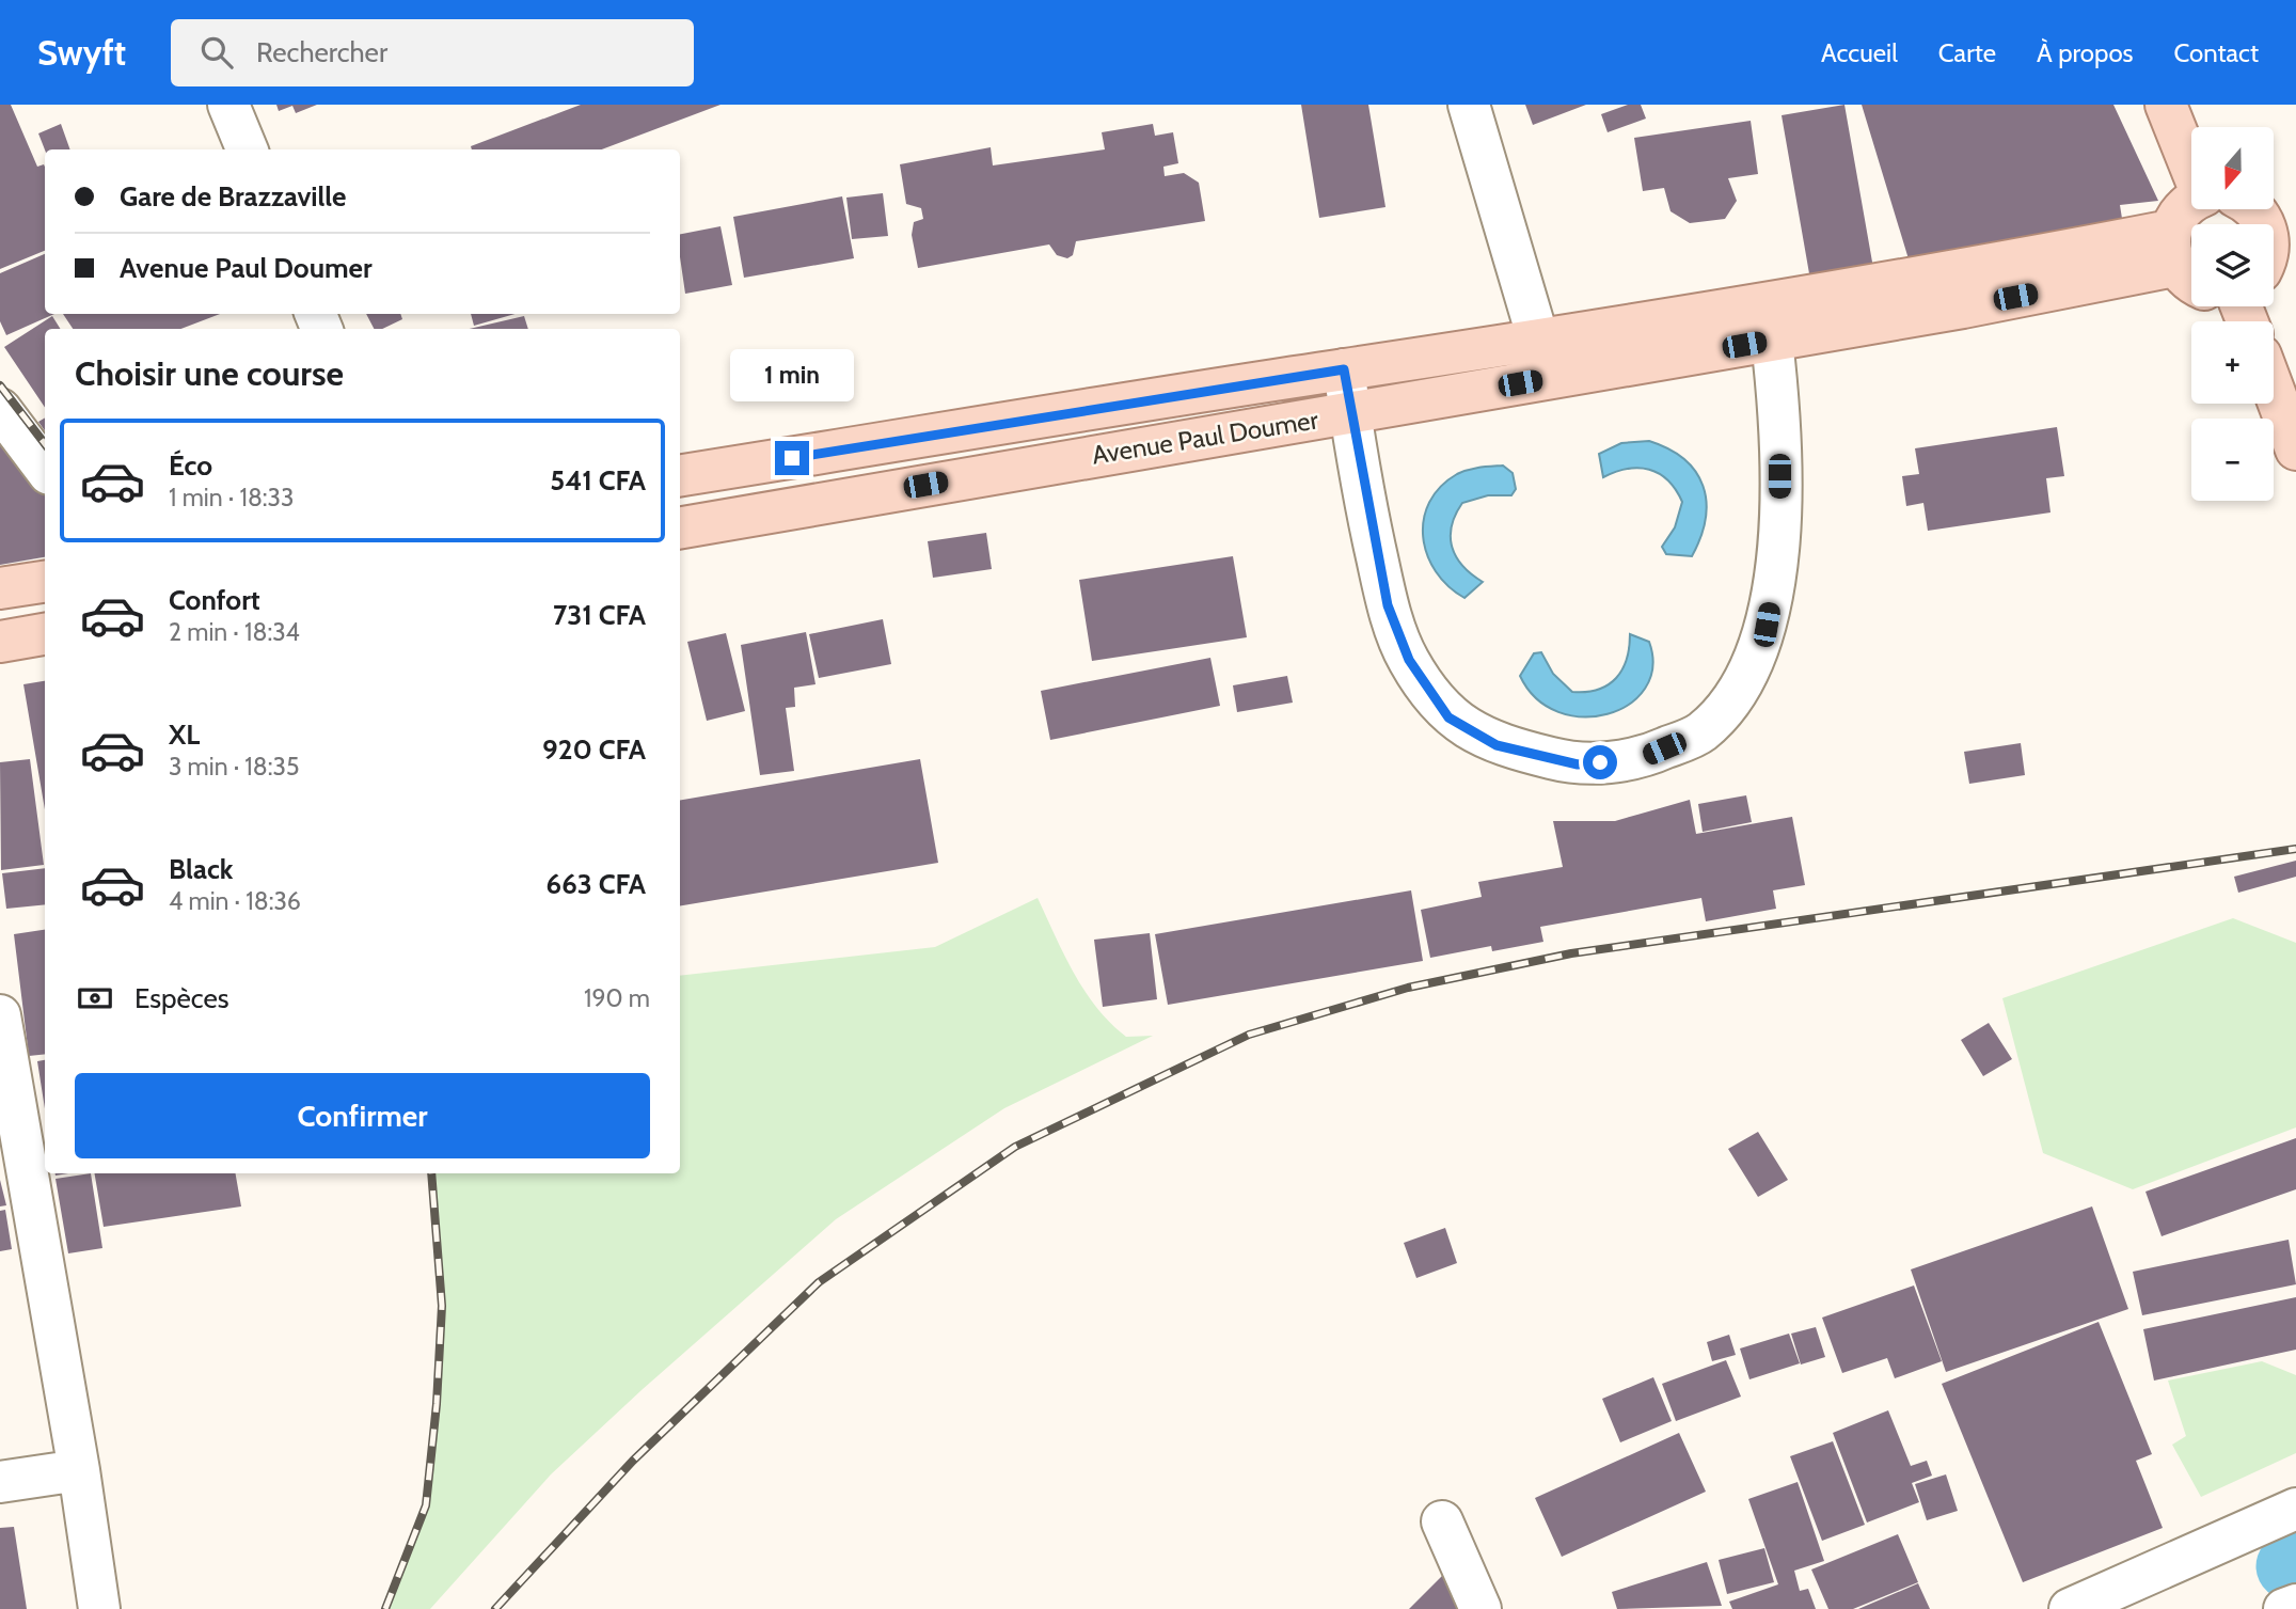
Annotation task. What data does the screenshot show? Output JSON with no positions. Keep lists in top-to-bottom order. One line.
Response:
{"streets":{"main road":["Avenue Paul Doumer"]},"north":"bottom","page":{"header":"Swyft","search":"Rechercher","nav":["Accueil","Carte","À propos","Contact"],"map_buttons":["+","−"],"banner":["Gare de Brazzaville","Avenue Paul Doumer"],"heading":"Choisir une course","bubble":"1 min","list":[{"name":"Éco","note":"1 min · 18:33","value":"541 CFA"},{"name":"Confort","note":"2 min · 18:34","value":"731 CFA"},{"name":"XL","note":"3 min · 18:35","value":"920 CFA"},{"name":"Black","note":"4 min · 18:36","value":"663 CFA"}],"pay":["Espèces","190 m"],"buttons":"Confirmer"}}
